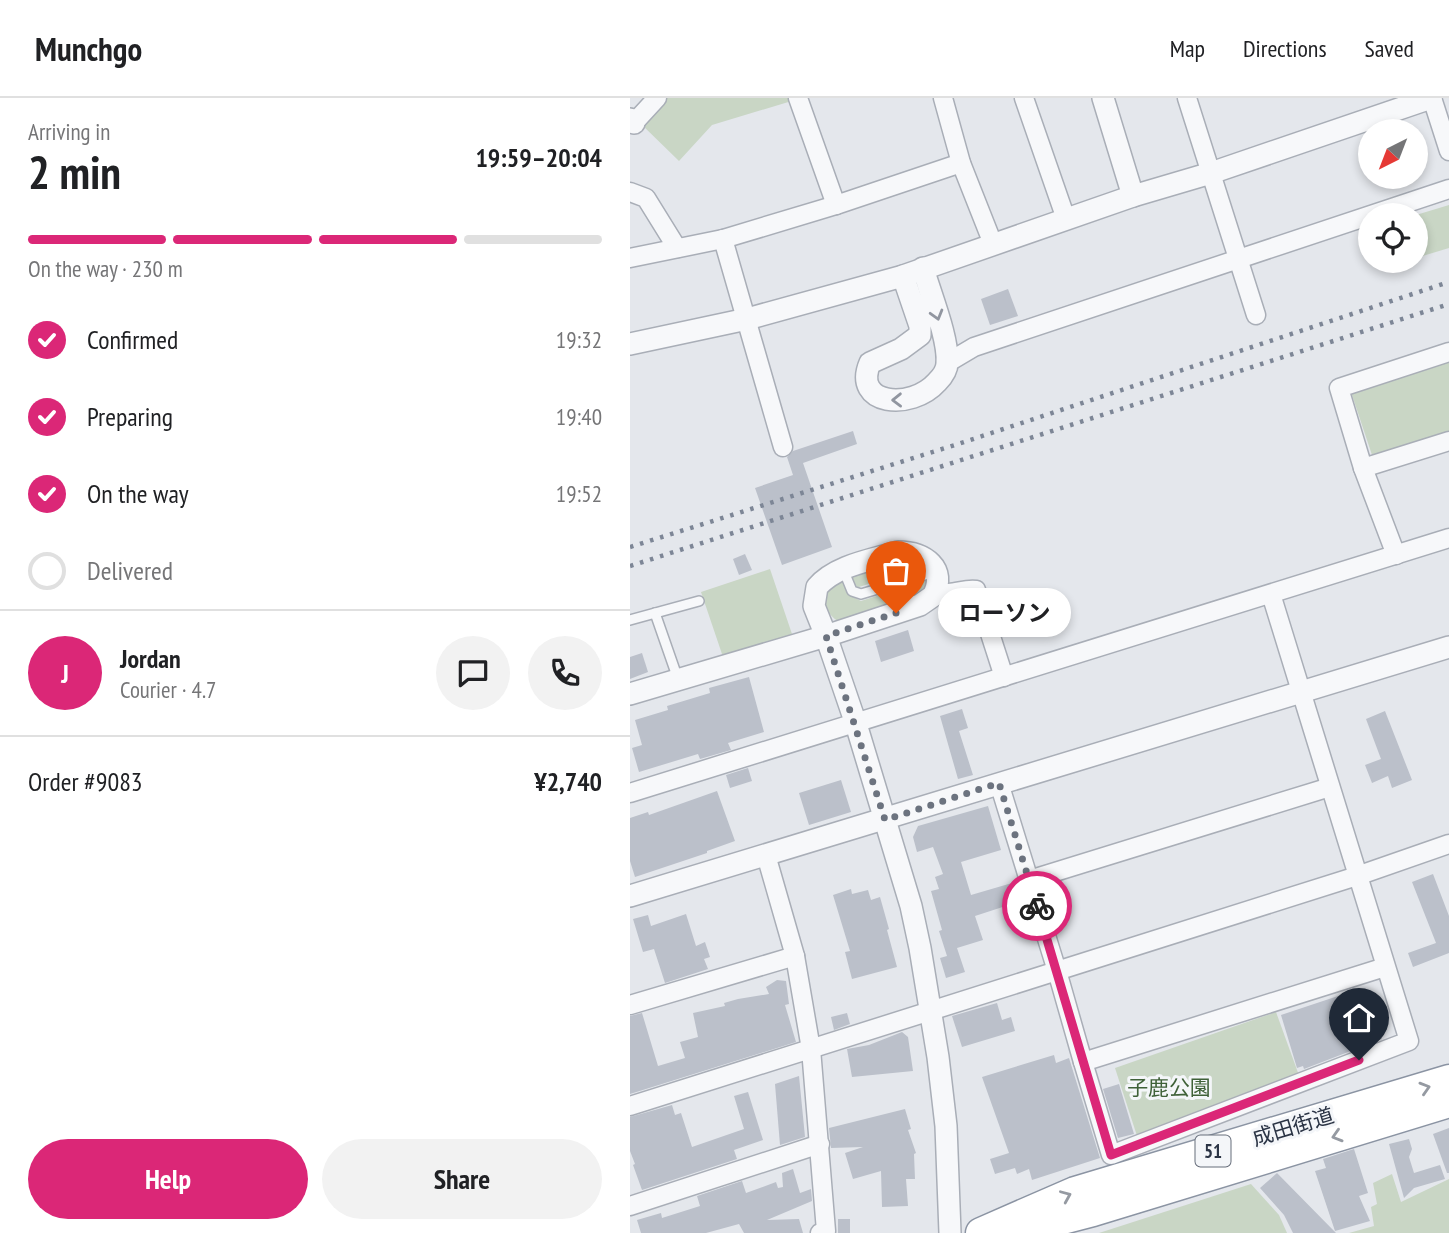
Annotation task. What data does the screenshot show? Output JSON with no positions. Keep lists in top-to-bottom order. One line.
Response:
{"streets":{"highway":["成田街道","51"]},"parks":["子鹿公園"],"places":["ローソン"],"north":"bottom left","page":{"header":"Munchgo","nav":["Map","Directions","Saved"],"heading":["2 min","Arriving in","19:59–20:04"],"panel":["Jordan","Courier · 4.7","Order #9083","¥2,740"],"bar":"On the way · 230 m","list":[["Confirmed","19:32"],["Preparing","19:40"],["On the way","19:52"],"Delivered"],"bubble":"ローソン","round":"J","buttons":["Help","Share"]}}
